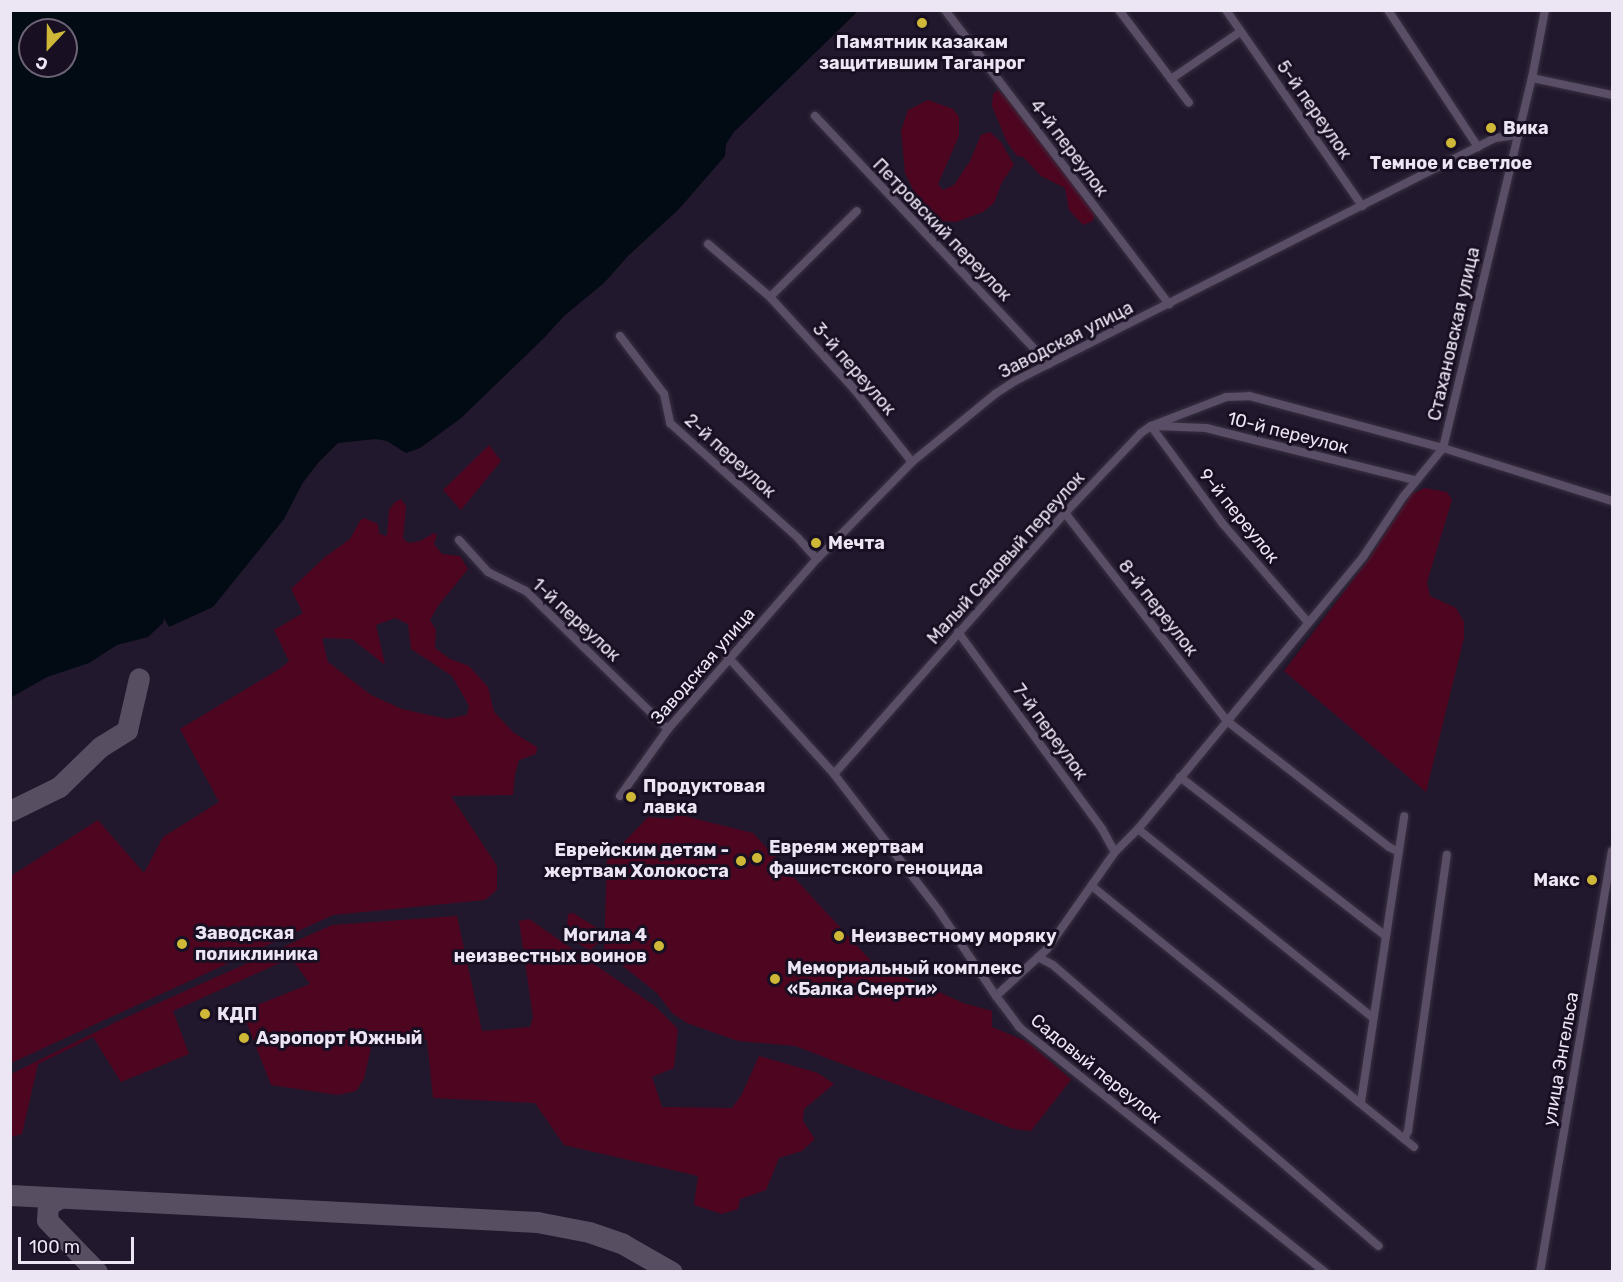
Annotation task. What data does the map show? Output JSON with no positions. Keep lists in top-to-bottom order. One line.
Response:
{"streets":{"street":["5-й переулок","4-й переулок","Петровский переулок","Стахановская улица","Заводская улица","3-й переулок","10-й переулок","2-й переулок","9-й переулок","Малый Садовый переулок","8-й переулок","1-й переулок","7-й переулок","улица Энгельса","Садовый переулок"]},"crossings":[["5-й переулок","Заводская улица"],["4-й переулок","Заводская улица"],["Петровский переулок","Заводская улица"],["Стахановская улица","Заводская улица"],["Стахановская улица","Малый Садовый переулок"],["Заводская улица","3-й переулок"],["Заводская улица","2-й переулок"],["Заводская улица","1-й переулок"],["Заводская улица","Садовый переулок"],["10-й переулок","9-й переулок"],["10-й переулок","Малый Садовый переулок"],["9-й переулок","Малый Садовый переулок"],["Малый Садовый переулок","8-й переулок"],["Малый Садовый переулок","7-й переулок"],["Малый Садовый переулок","Садовый переулок"]],"places":["Памятник казакам защитившим Таганрог","Вика","Темное и светлое","Мечта","Продуктовая лавка","Евреям жертвам фашистского геноцида","Еврейским детям - жертвам Холокоста","Макс","Неизвестному моряку","Заводская поликлиника","Могила 4 неизвестных воинов","Мемориальный комплекс «Балка Смерти»","КДП","Аэропорт Южный"],"scale_bar":"100 m","north":"bottom"}
